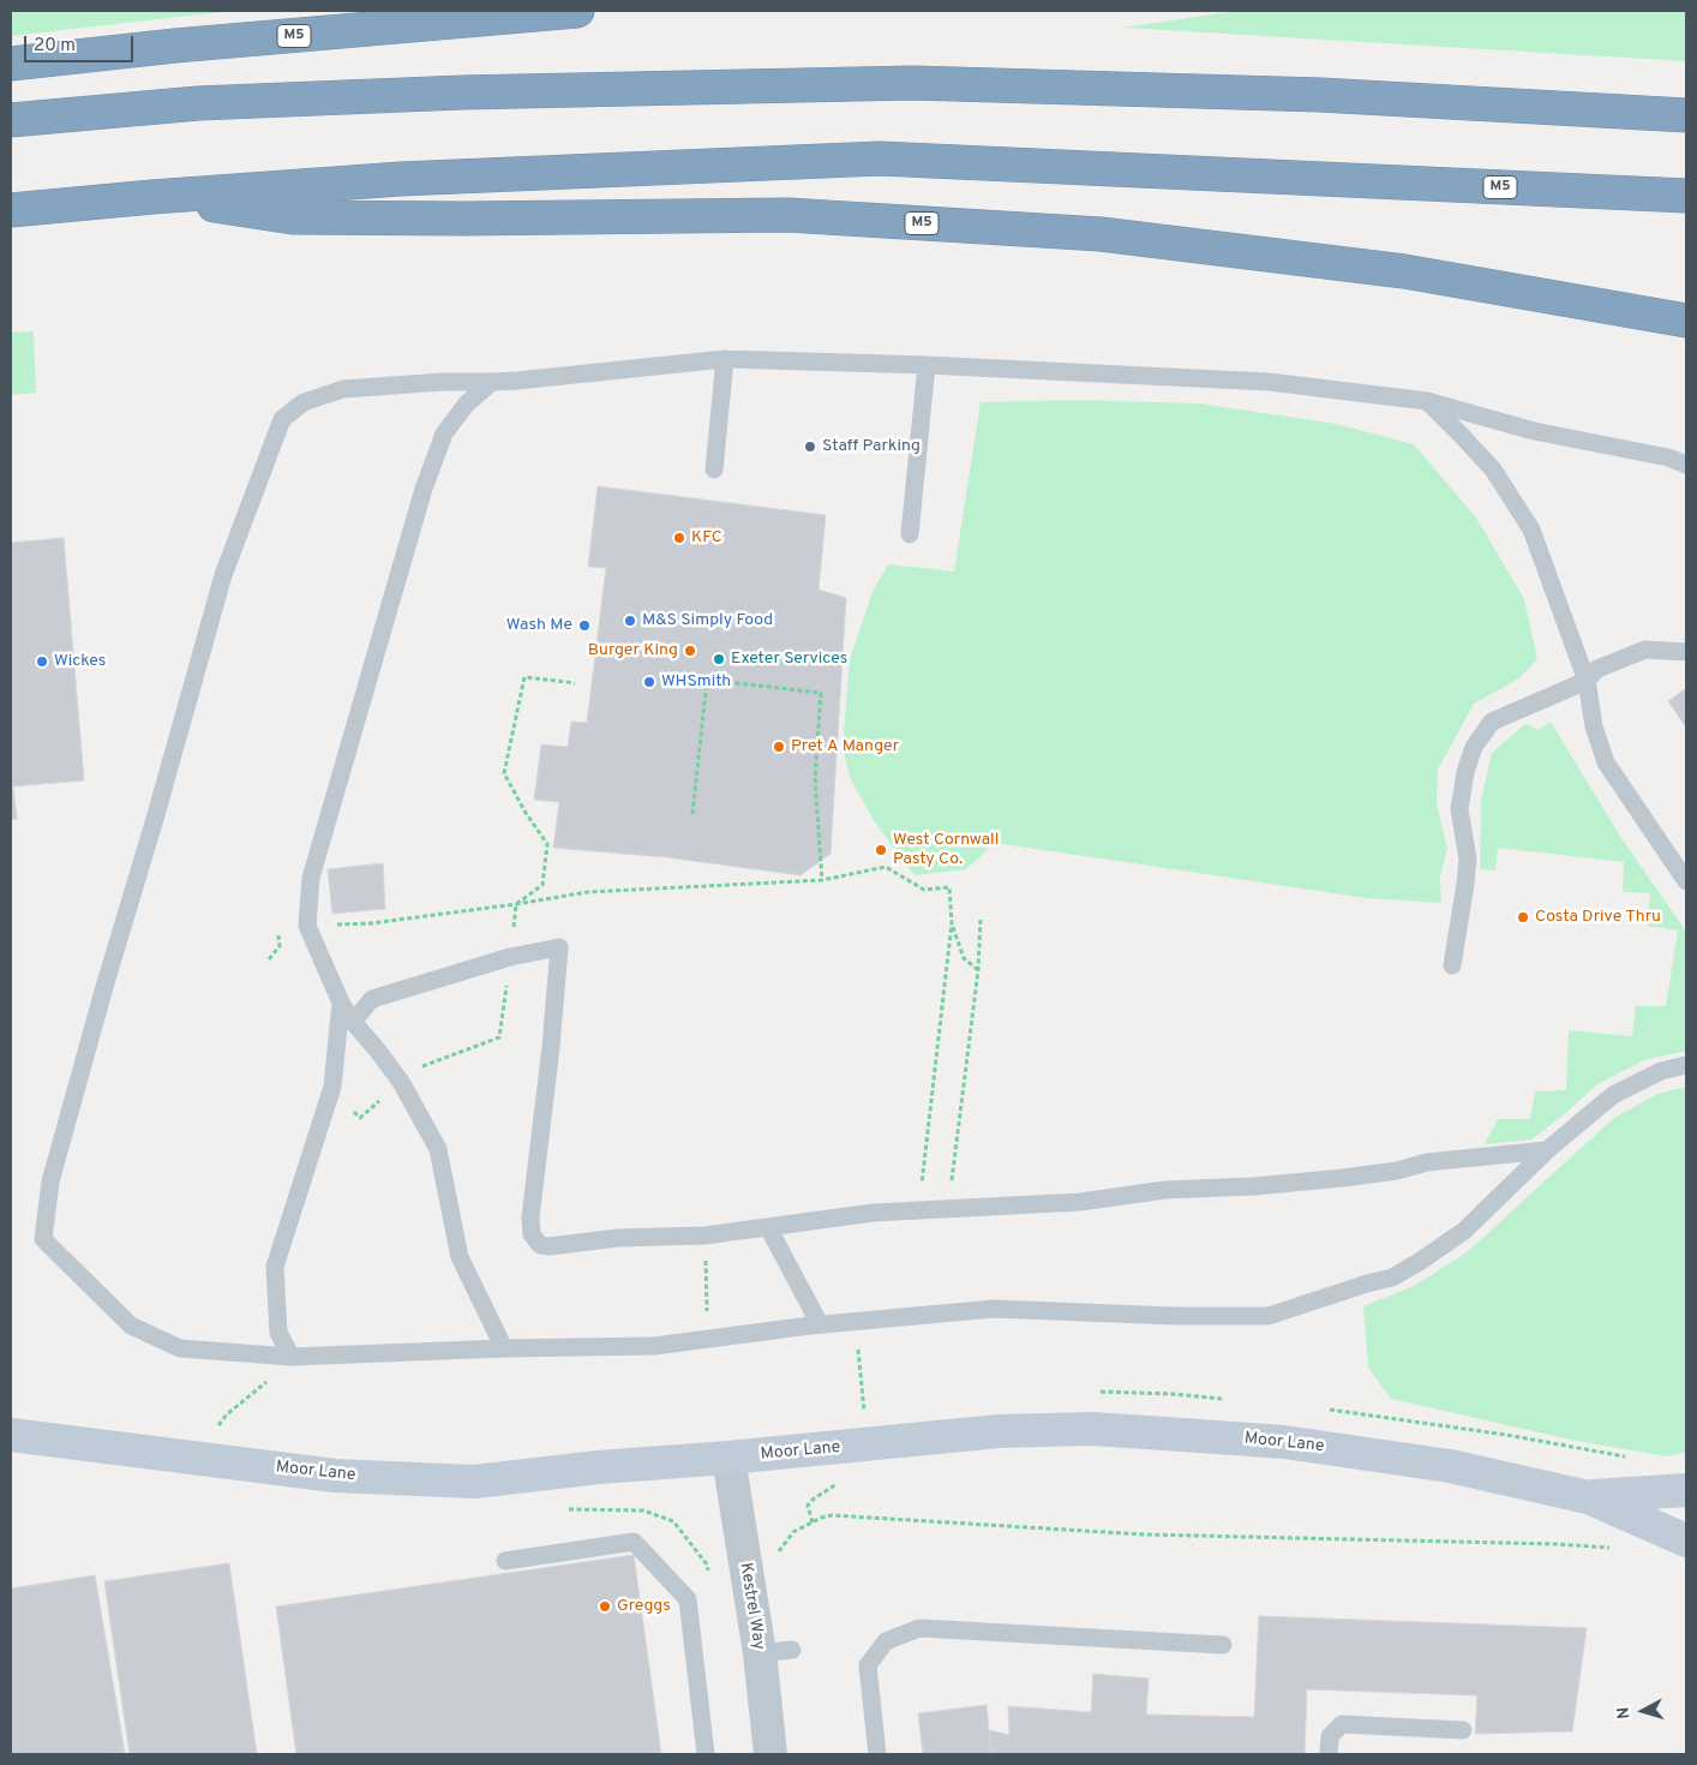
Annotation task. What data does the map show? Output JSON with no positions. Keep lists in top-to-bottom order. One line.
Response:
{"streets":{"highway":["M5"],"main road":["Moor Lane"],"street":["Kestrel Way"]},"crossings":[["Moor Lane","Kestrel Way"]],"places":["Staff Parking","KFC","M&S Simply Food","Wash Me","Burger King","Exeter Services","Wickes","WHSmith","Pret A Manger","West Cornwall Pasty Co.","Costa Drive Thru","Greggs"],"scale_bar":"20 m","north":"left"}
